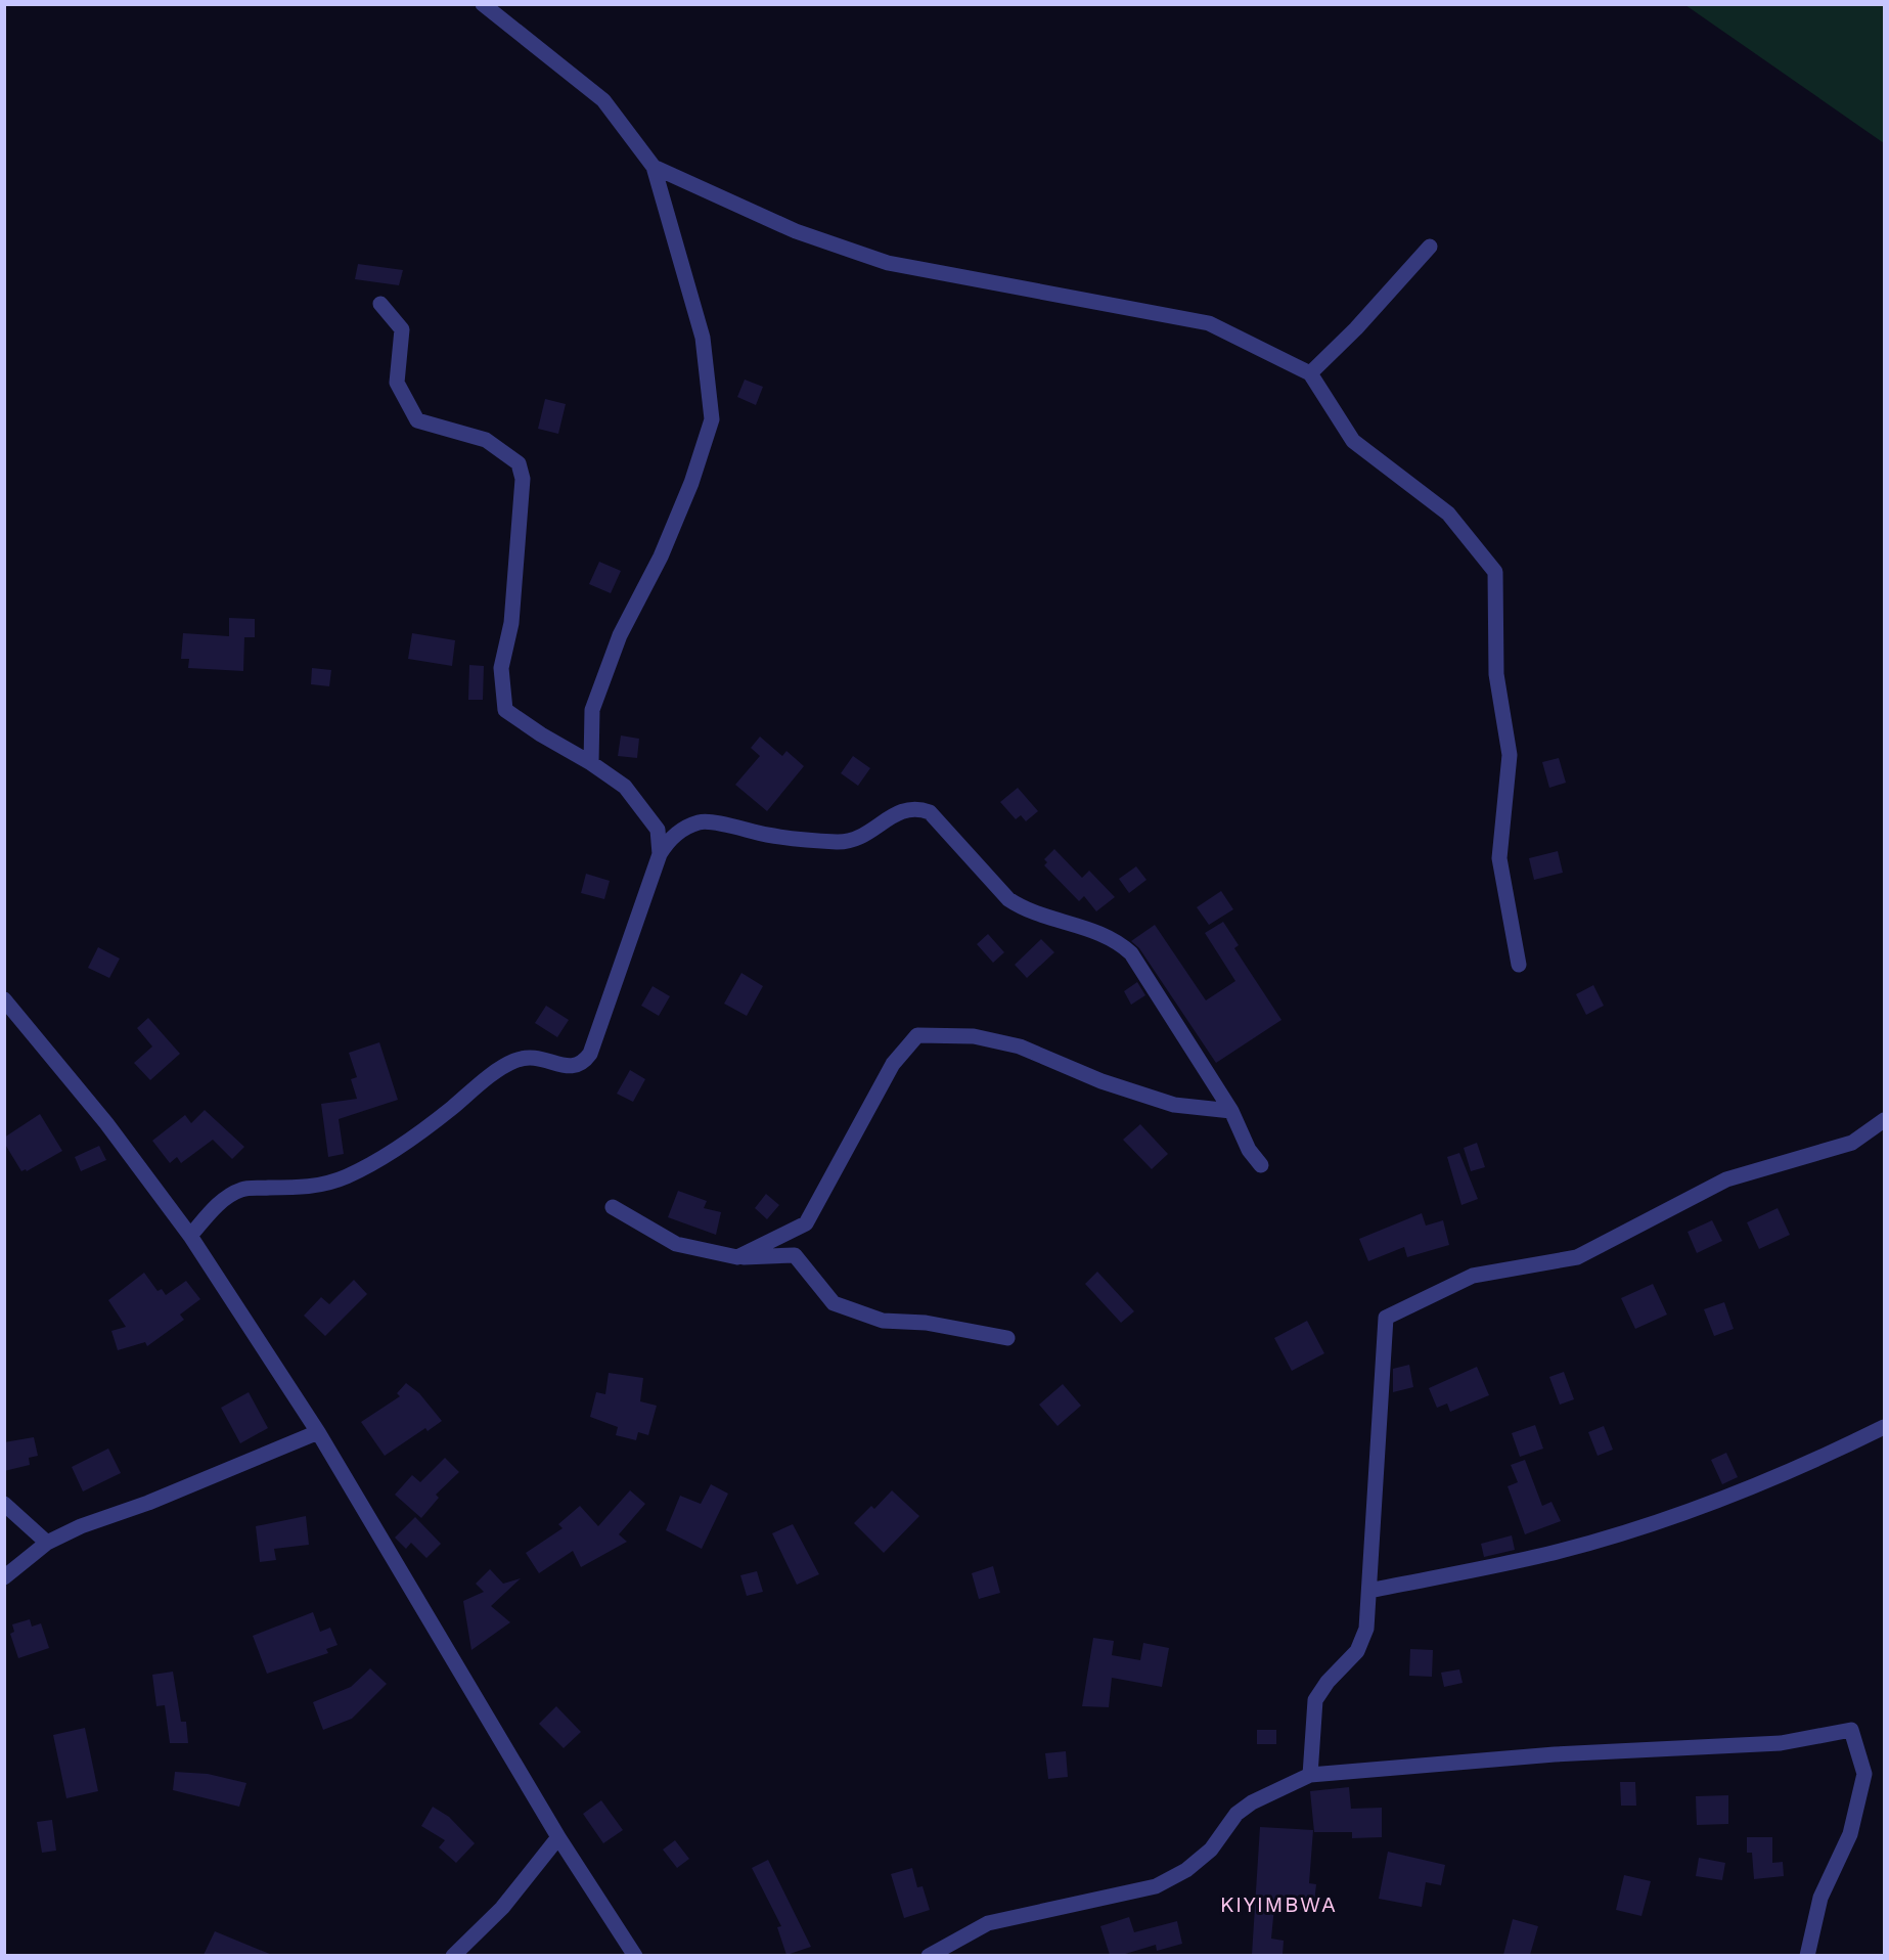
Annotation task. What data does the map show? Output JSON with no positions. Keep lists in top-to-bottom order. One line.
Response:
{"districts":["KIYIMBWA"]}
